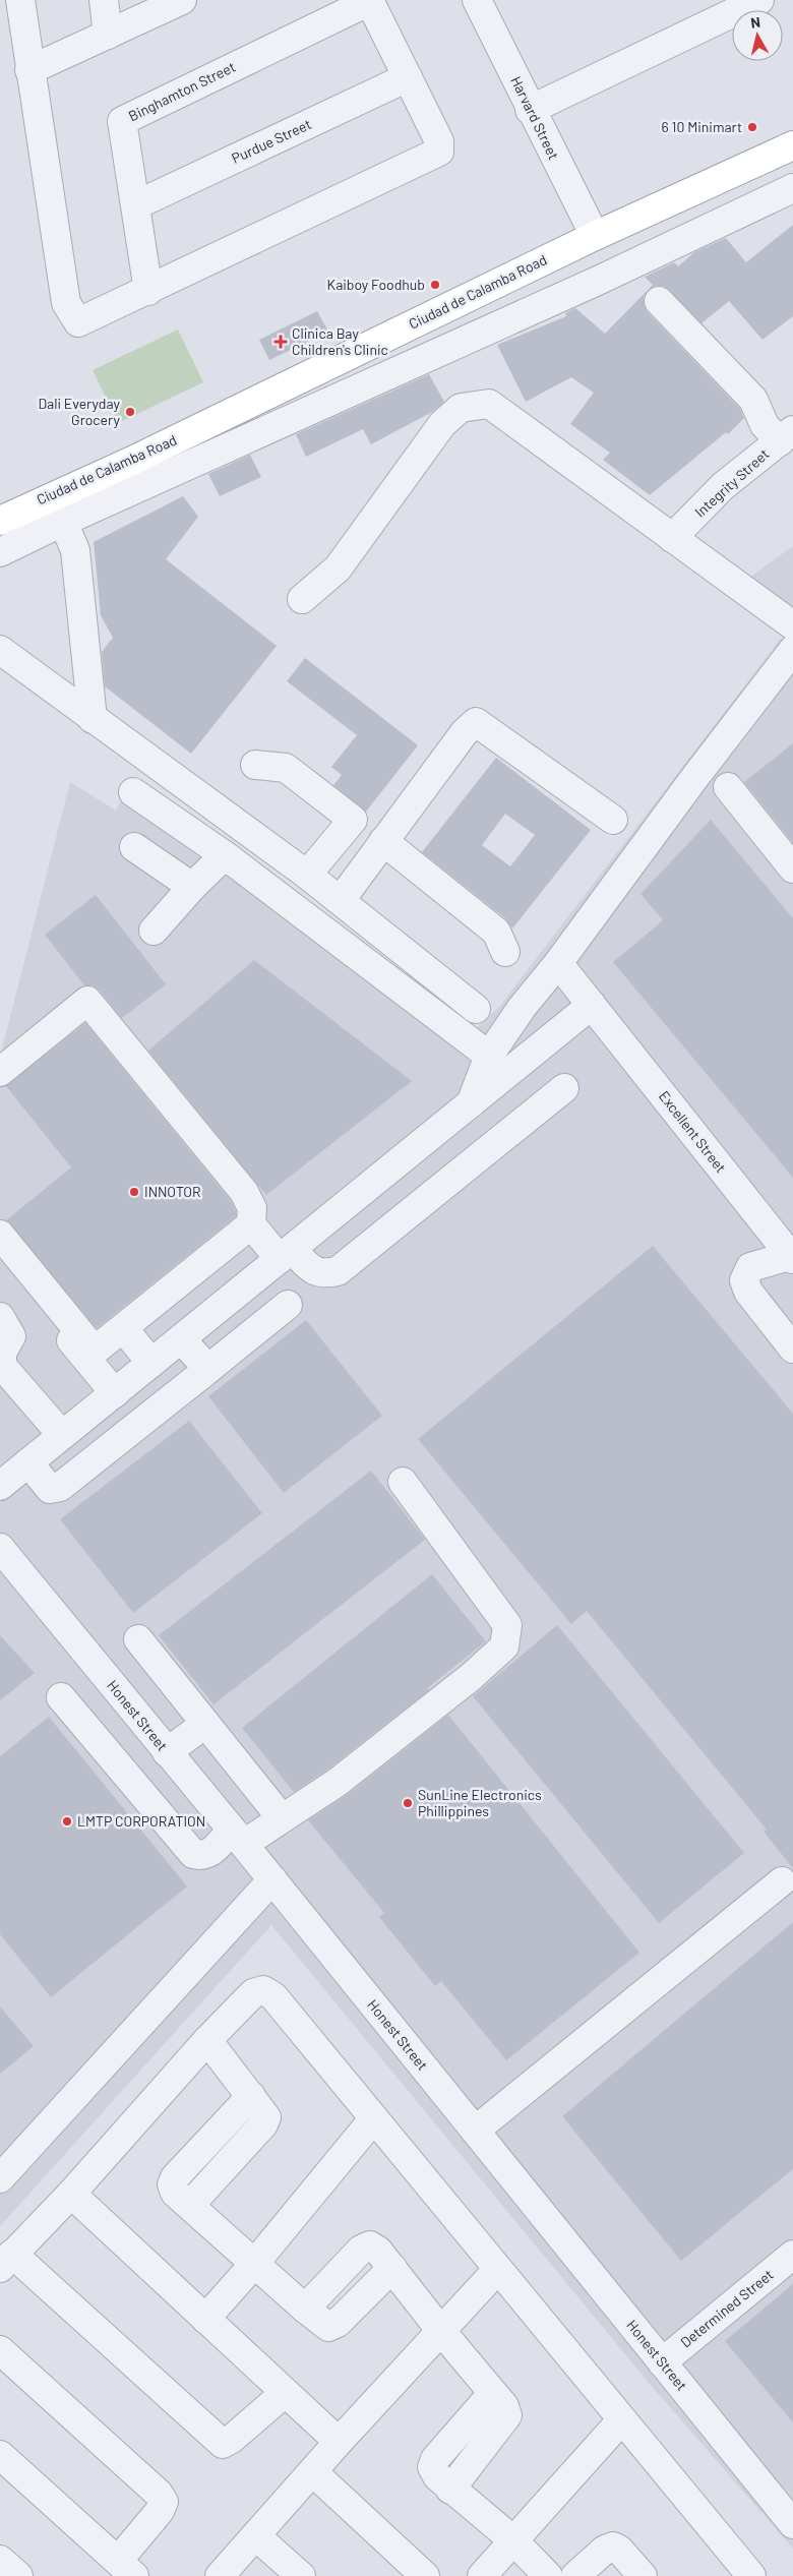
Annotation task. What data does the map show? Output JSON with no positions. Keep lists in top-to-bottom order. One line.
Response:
{"streets":{"main road":["Ciudad de Calamba Road"],"street":["Binghamton Street","Harvard Street","Purdue Street","Integrity Street","Excellent Street","Honest Street","Determined Street"]},"crossings":[["Binghamton Street","Purdue Street"],["Harvard Street","Ciudad de Calamba Road"],["Honest Street","Determined Street"]],"places":{"other":["6 10 Minimart","Kaiboy Foodhub","Dali Everyday Grocery","INNOTOR","SunLine Electronics Phillippines","LMTP CORPORATION"],"health":["Clinica Bay Children's Clinic"]},"north":"top"}
